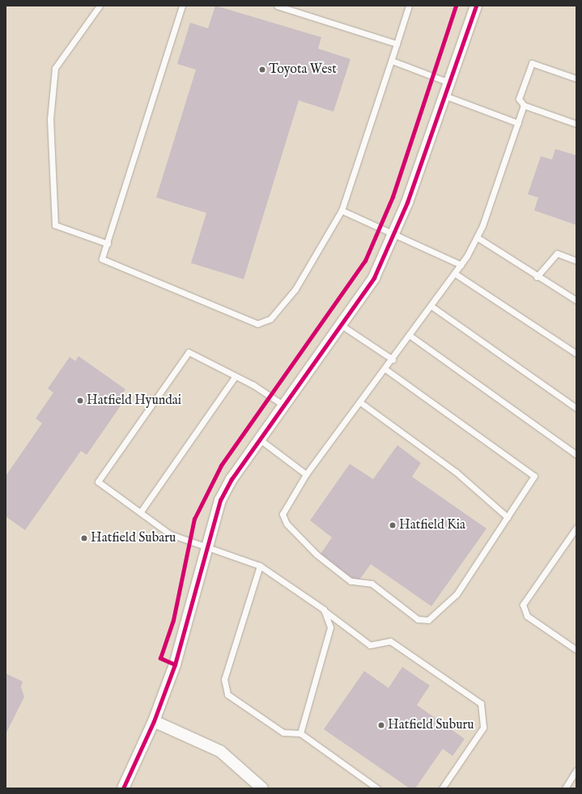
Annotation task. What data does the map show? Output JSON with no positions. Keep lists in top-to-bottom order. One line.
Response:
{"places":["Toyota West","Hatfield Hyundai","Hatfield Kia","Hatfield Subaru","Hatfield Suburu"]}
